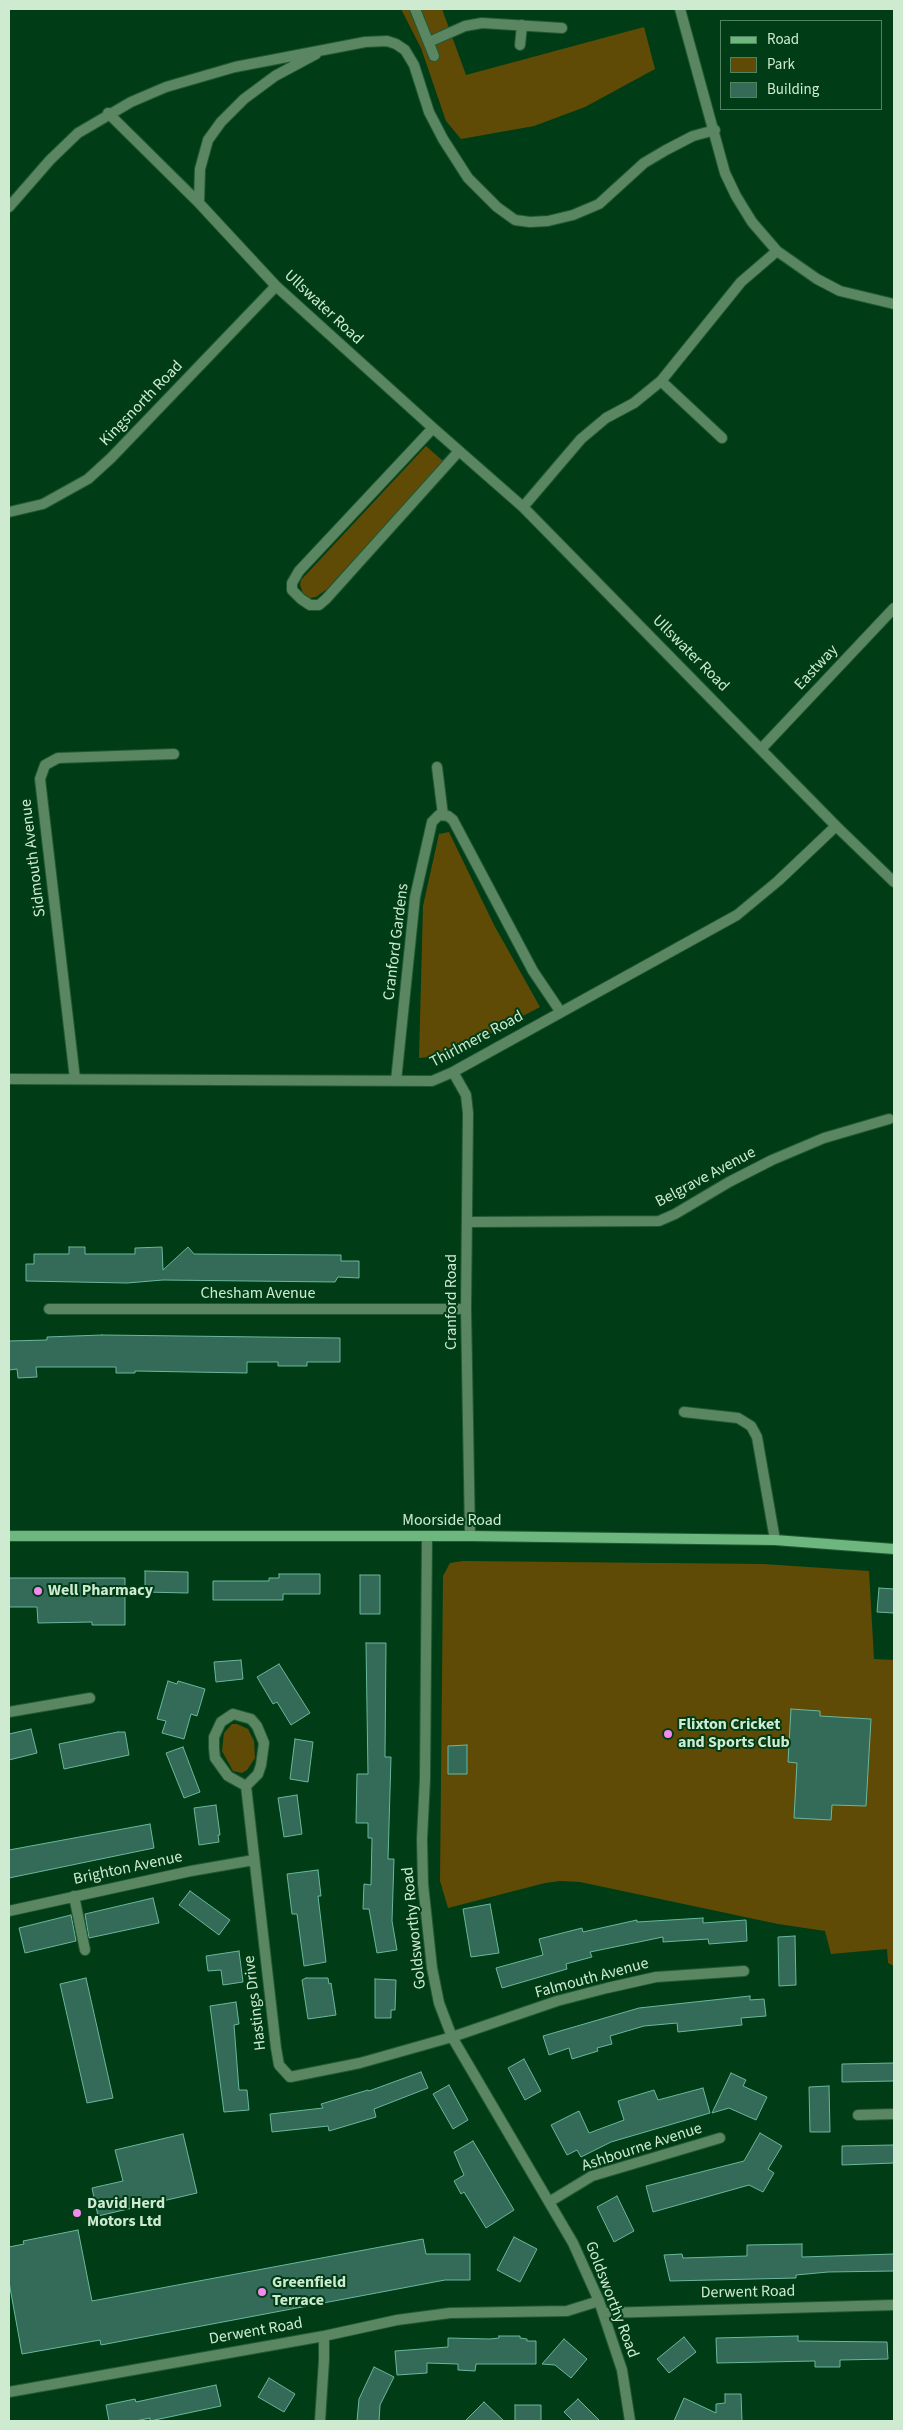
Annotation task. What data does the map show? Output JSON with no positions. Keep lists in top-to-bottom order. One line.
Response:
{"streets":{"street":["Ullswater Road","Kingsnorth Road","Eastway","Sidmouth Avenue","Cranford Gardens","Thirlmere Road","Belgrave Avenue","Chesham Avenue","Cranford Road","Moorside Road","Brighton Avenue","Goldsworthy Road","Falmouth Avenue","Hastings Drive","Ashbourne Avenue","Derwent Road"]},"crossings":[["Ullswater Road","Kingsnorth Road"],["Ullswater Road","Eastway"],["Ullswater Road","Thirlmere Road"],["Sidmouth Avenue","Thirlmere Road"],["Cranford Gardens","Thirlmere Road"],["Thirlmere Road","Cranford Road"],["Belgrave Avenue","Cranford Road"],["Chesham Avenue","Cranford Road"],["Cranford Road","Moorside Road"],["Moorside Road","Goldsworthy Road"],["Brighton Avenue","Hastings Drive"],["Goldsworthy Road","Falmouth Avenue"],["Goldsworthy Road","Hastings Drive"],["Goldsworthy Road","Ashbourne Avenue"],["Goldsworthy Road","Derwent Road"],["Falmouth Avenue","Hastings Drive"]],"places":["Well Pharmacy","Flixton Cricket and Sports Club","David Herd Motors Ltd","Greenfield Terrace"],"legend":["Road","Park","Building"]}
